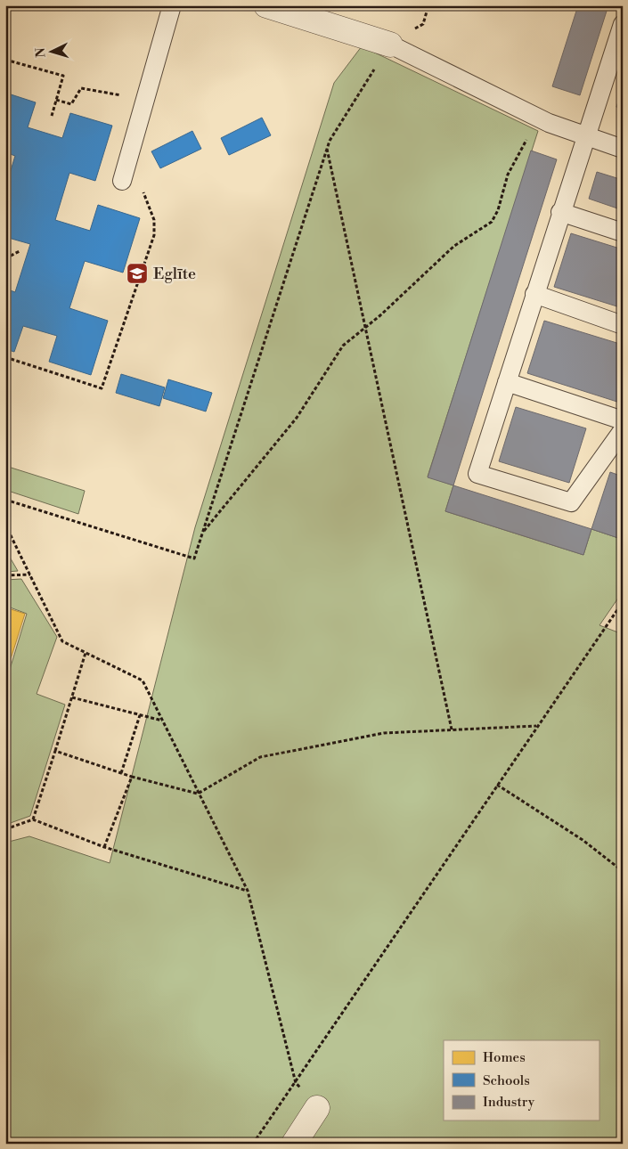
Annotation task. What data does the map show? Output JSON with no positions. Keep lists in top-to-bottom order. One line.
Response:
{"places":{"school or university":["Eglīte"]},"legend":["Homes","Schools","Industry"],"north":"left"}
